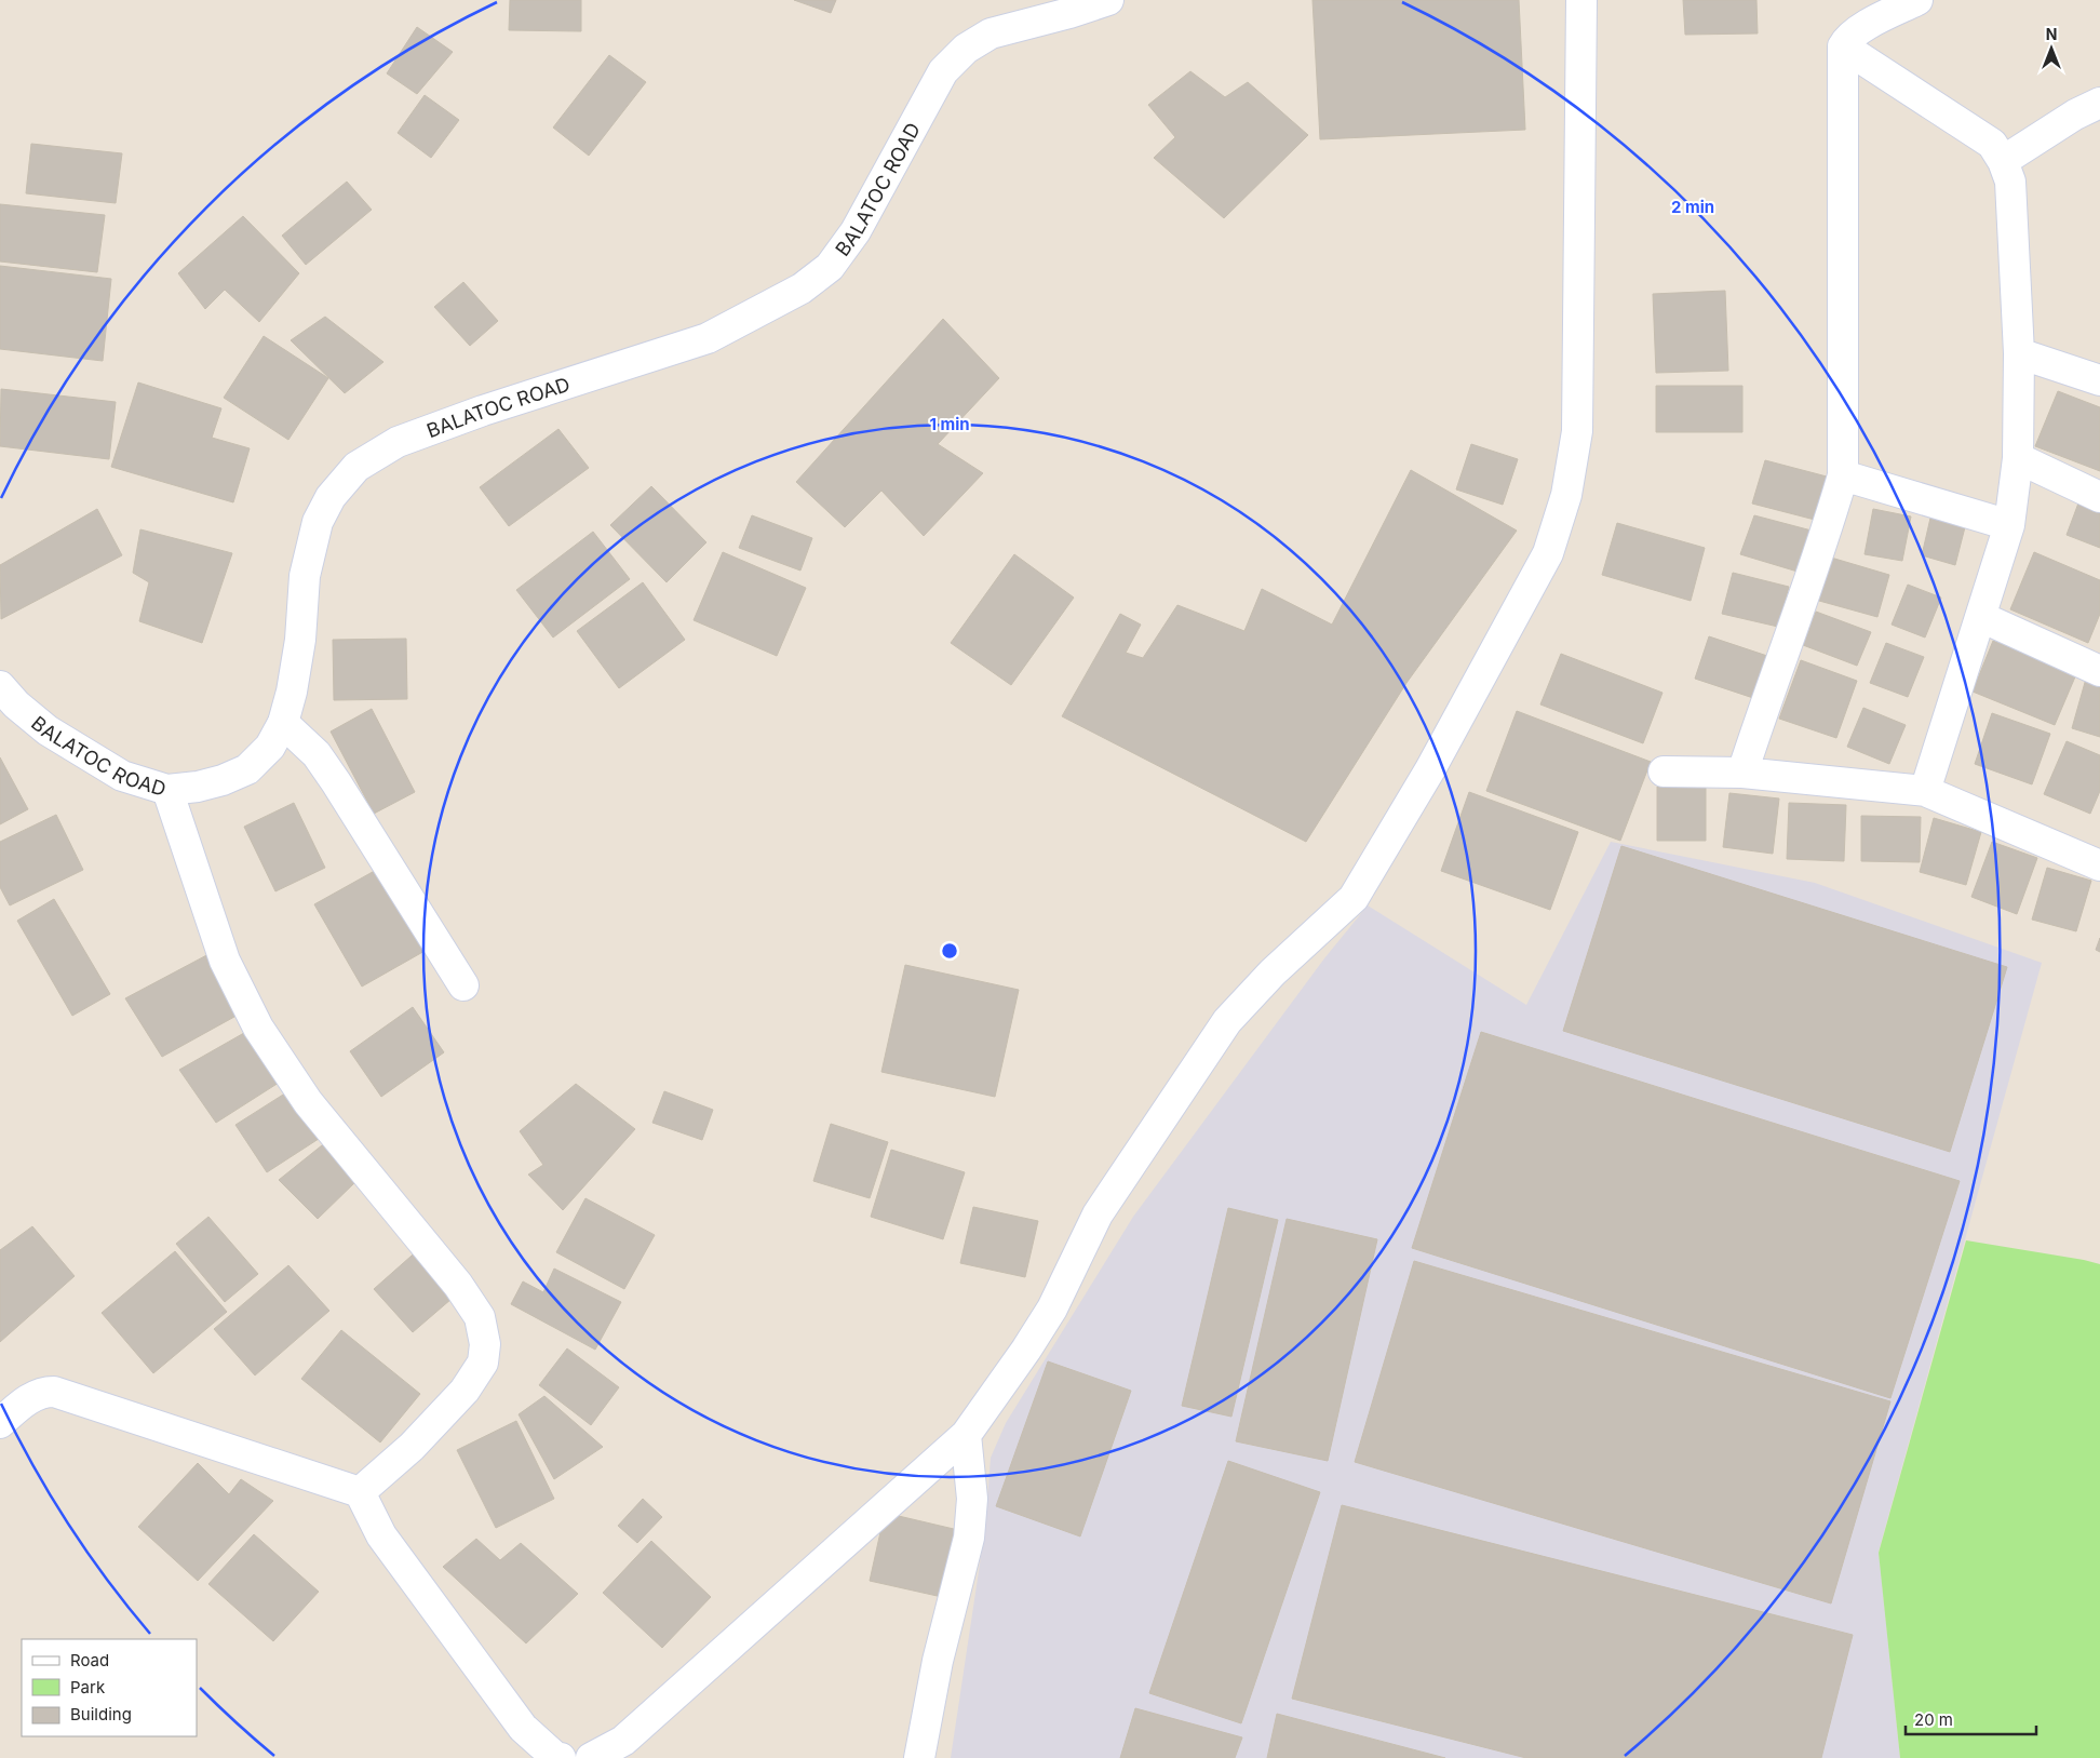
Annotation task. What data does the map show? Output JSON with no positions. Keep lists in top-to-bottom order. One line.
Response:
{"streets":{"street":["BALATOC ROAD"]},"legend":["Road","Park","Building"],"scale_bar":"20 m","north":"top","rings":["2 min","1 min"]}
